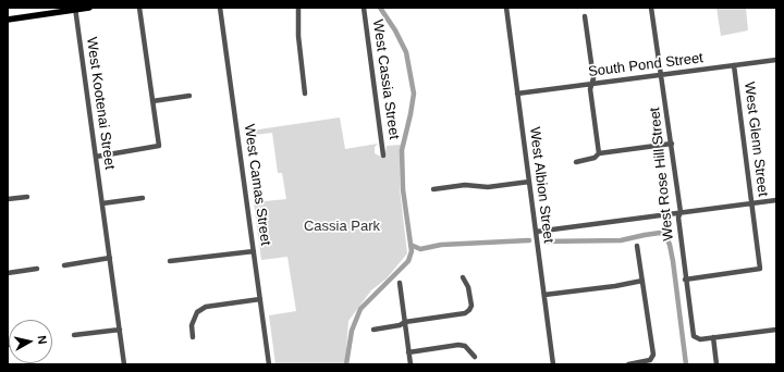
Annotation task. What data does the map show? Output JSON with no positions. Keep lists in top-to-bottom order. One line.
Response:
{"streets":{"street":["South Pond Street","West Cassia Street","West Kootenai Street","West Glenn Street","West Rose Hill Street","West Camas Street","West Albion Street"]},"crossings":[["South Pond Street","West Glenn Street"],["South Pond Street","West Rose Hill Street"],["South Pond Street","West Albion Street"],["West Glenn Street","West Rose Hill Street"]],"parks":["Cassia Park"],"north":"right"}
